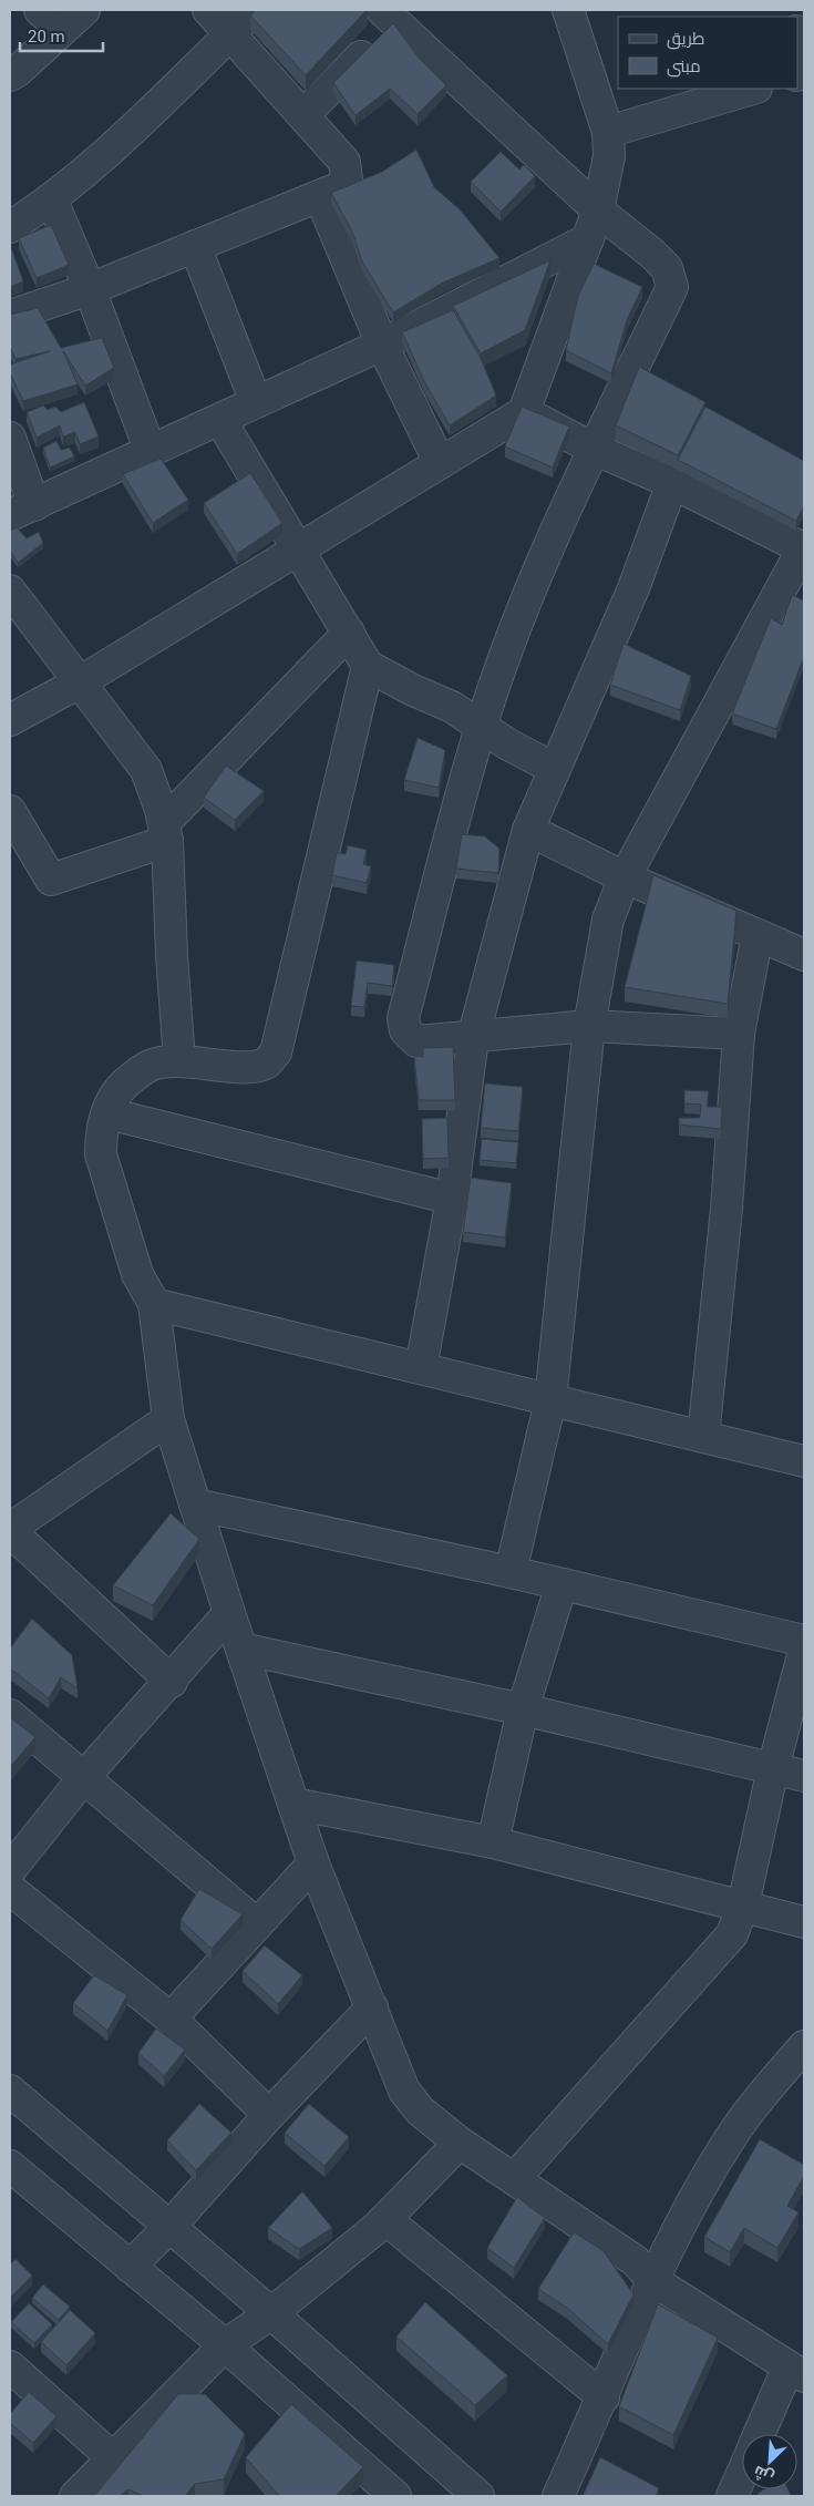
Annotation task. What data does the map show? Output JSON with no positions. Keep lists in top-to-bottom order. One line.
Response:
{"legend":["طريق","مبنى"],"scale_bar":"20 m","north":"bottom left"}
